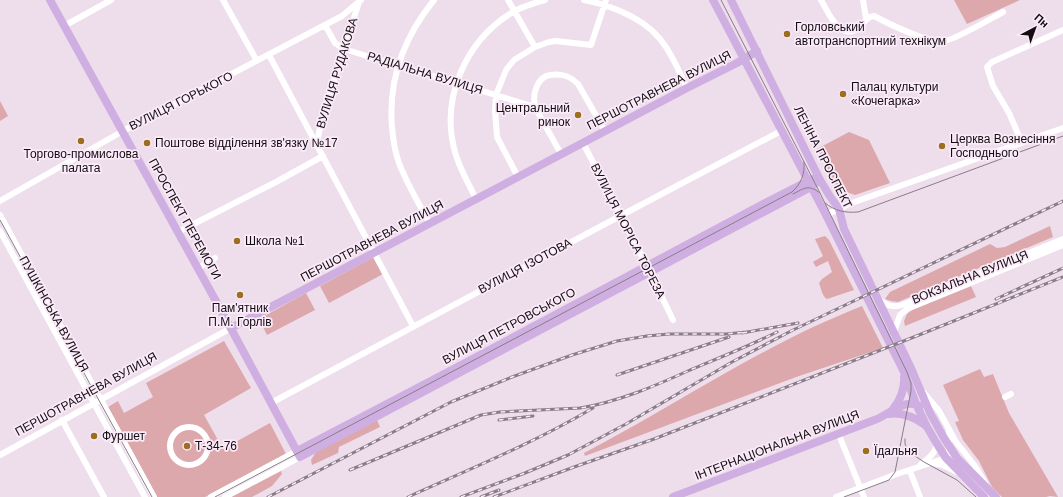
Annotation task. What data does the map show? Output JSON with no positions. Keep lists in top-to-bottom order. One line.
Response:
{"streets":{"main road":["ПЕРШОТРАВНЕВА ВУЛИЦЯ","ЛЕНІНА ПРОСПЕКТ","ПРОСПЕКТ ПЕРЕМОГИ","ВУЛИЦЯ ПЕТРОВСЬКОГО","ІНТЕРНАЦІОНАЛЬНА ВУЛИЦЯ"],"street":["ВУЛИЦЯ РУДАКОВА","РАДІАЛЬНА ВУЛИЦЯ","ВУЛИЦЯ ГОРЬКОГО","ВУЛИЦЯ МОРІСА ТОРЕЗА","ВУЛИЦЯ ІЗОТОВА","ВОКЗАЛЬНА ВУЛИЦЯ","ПУШКІНСЬКА ВУЛИЦЯ"]},"crossings":[["ВУЛИЦЯ РУДАКОВА","РАДІАЛЬНА ВУЛИЦЯ"],["ВУЛИЦЯ РУДАКОВА","ПЕРШОТРАВНЕВА ВУЛИЦЯ"],["ВУЛИЦЯ РУДАКОВА","ВУЛИЦЯ ГОРЬКОГО"],["ВУЛИЦЯ РУДАКОВА","ВУЛИЦЯ ІЗОТОВА"],["РАДІАЛЬНА ВУЛИЦЯ","ВУЛИЦЯ ГОРЬКОГО"],["ПЕРШОТРАВНЕВА ВУЛИЦЯ","ЛЕНІНА ПРОСПЕКТ"],["ПЕРШОТРАВНЕВА ВУЛИЦЯ","ПРОСПЕКТ ПЕРЕМОГИ"],["ПЕРШОТРАВНЕВА ВУЛИЦЯ","ВУЛИЦЯ МОРІСА ТОРЕЗА"],["ПЕРШОТРАВНЕВА ВУЛИЦЯ","ПУШКІНСЬКА ВУЛИЦЯ"],["ВУЛИЦЯ ГОРЬКОГО","ПРОСПЕКТ ПЕРЕМОГИ"],["ЛЕНІНА ПРОСПЕКТ","ВУЛИЦЯ ІЗОТОВА"],["ЛЕНІНА ПРОСПЕКТ","ВОКЗАЛЬНА ВУЛИЦЯ"],["ЛЕНІНА ПРОСПЕКТ","ВУЛИЦЯ ПЕТРОВСЬКОГО"],["ЛЕНІНА ПРОСПЕКТ","ІНТЕРНАЦІОНАЛЬНА ВУЛИЦЯ"],["ПРОСПЕКТ ПЕРЕМОГИ","ВУЛИЦЯ ІЗОТОВА"],["ПРОСПЕКТ ПЕРЕМОГИ","ВУЛИЦЯ ПЕТРОВСЬКОГО"],["ВУЛИЦЯ МОРІСА ТОРЕЗА","ВУЛИЦЯ ІЗОТОВА"],["ВУЛИЦЯ МОРІСА ТОРЕЗА","ВУЛИЦЯ ПЕТРОВСЬКОГО"]],"places":["Горловський автотранспортний технікум","Палац культури «Кочегарка»","Центральний ринок","Торгово-промислова палата","Поштове відділення зв'язку №17","Церква Вознесіння Господнього","Школа №1","Пам'ятник П.М. Горлів","Фуршет","Т-34-76","Їдальня"],"north":"top right"}
